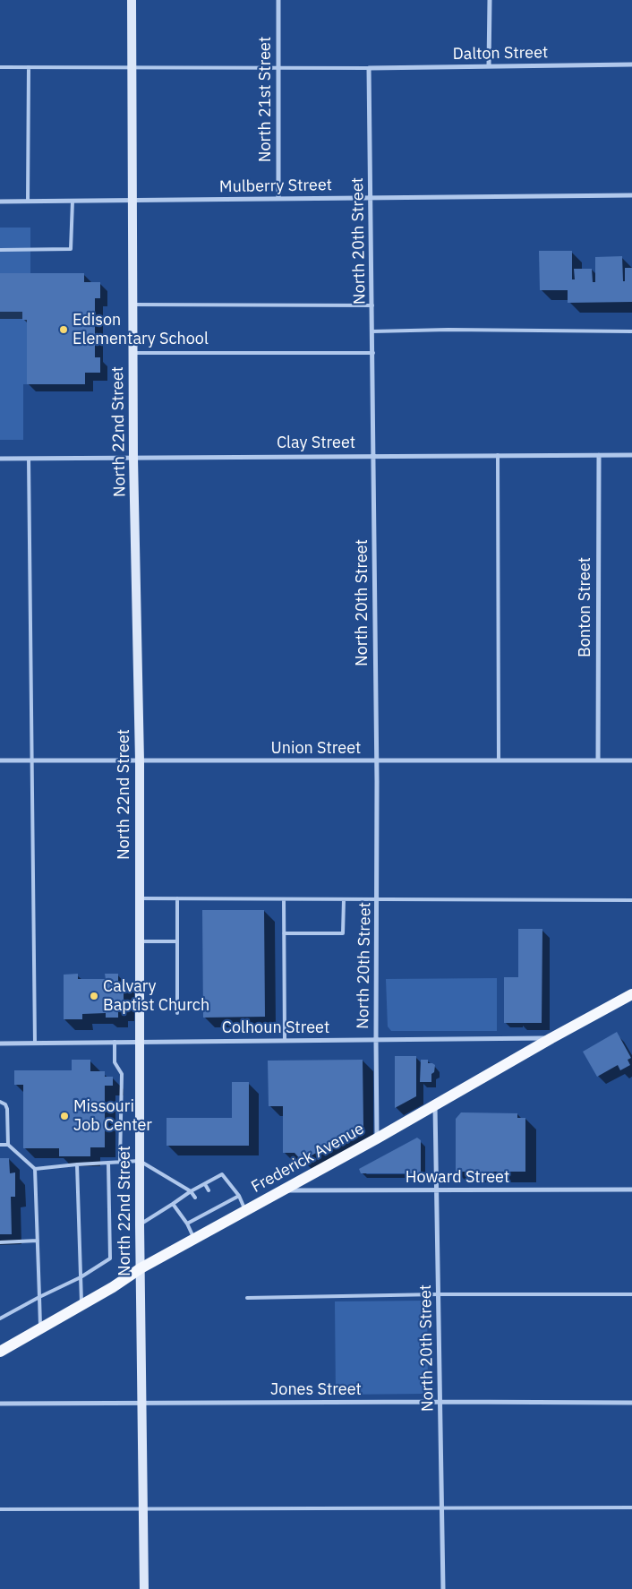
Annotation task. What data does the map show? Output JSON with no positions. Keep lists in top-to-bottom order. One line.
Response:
{"streets":{"main road":["North 22nd Street","Frederick Avenue"],"street":["Dalton Street","North 21st Street","Mulberry Street","North 20th Street","Clay Street","Bonton Street","Union Street","Colhoun Street","Howard Street","Jones Street"]},"crossings":[["Dalton Street","North 20th Street"],["North 21st Street","Mulberry Street"],["Mulberry Street","North 20th Street"],["Mulberry Street","North 22nd Street"],["North 20th Street","Clay Street"],["North 20th Street","Union Street"],["North 20th Street","Colhoun Street"],["North 20th Street","Frederick Avenue"],["North 20th Street","Howard Street"],["North 20th Street","Jones Street"],["North 22nd Street","Clay Street"],["North 22nd Street","Union Street"],["North 22nd Street","Colhoun Street"],["North 22nd Street","Frederick Avenue"],["North 22nd Street","Jones Street"],["Clay Street","Bonton Street"],["Bonton Street","Union Street"],["Colhoun Street","Frederick Avenue"],["Frederick Avenue","Howard Street"]],"places":["Edison Elementary School","Calvary Baptist Church","Missouri Job Center"]}
